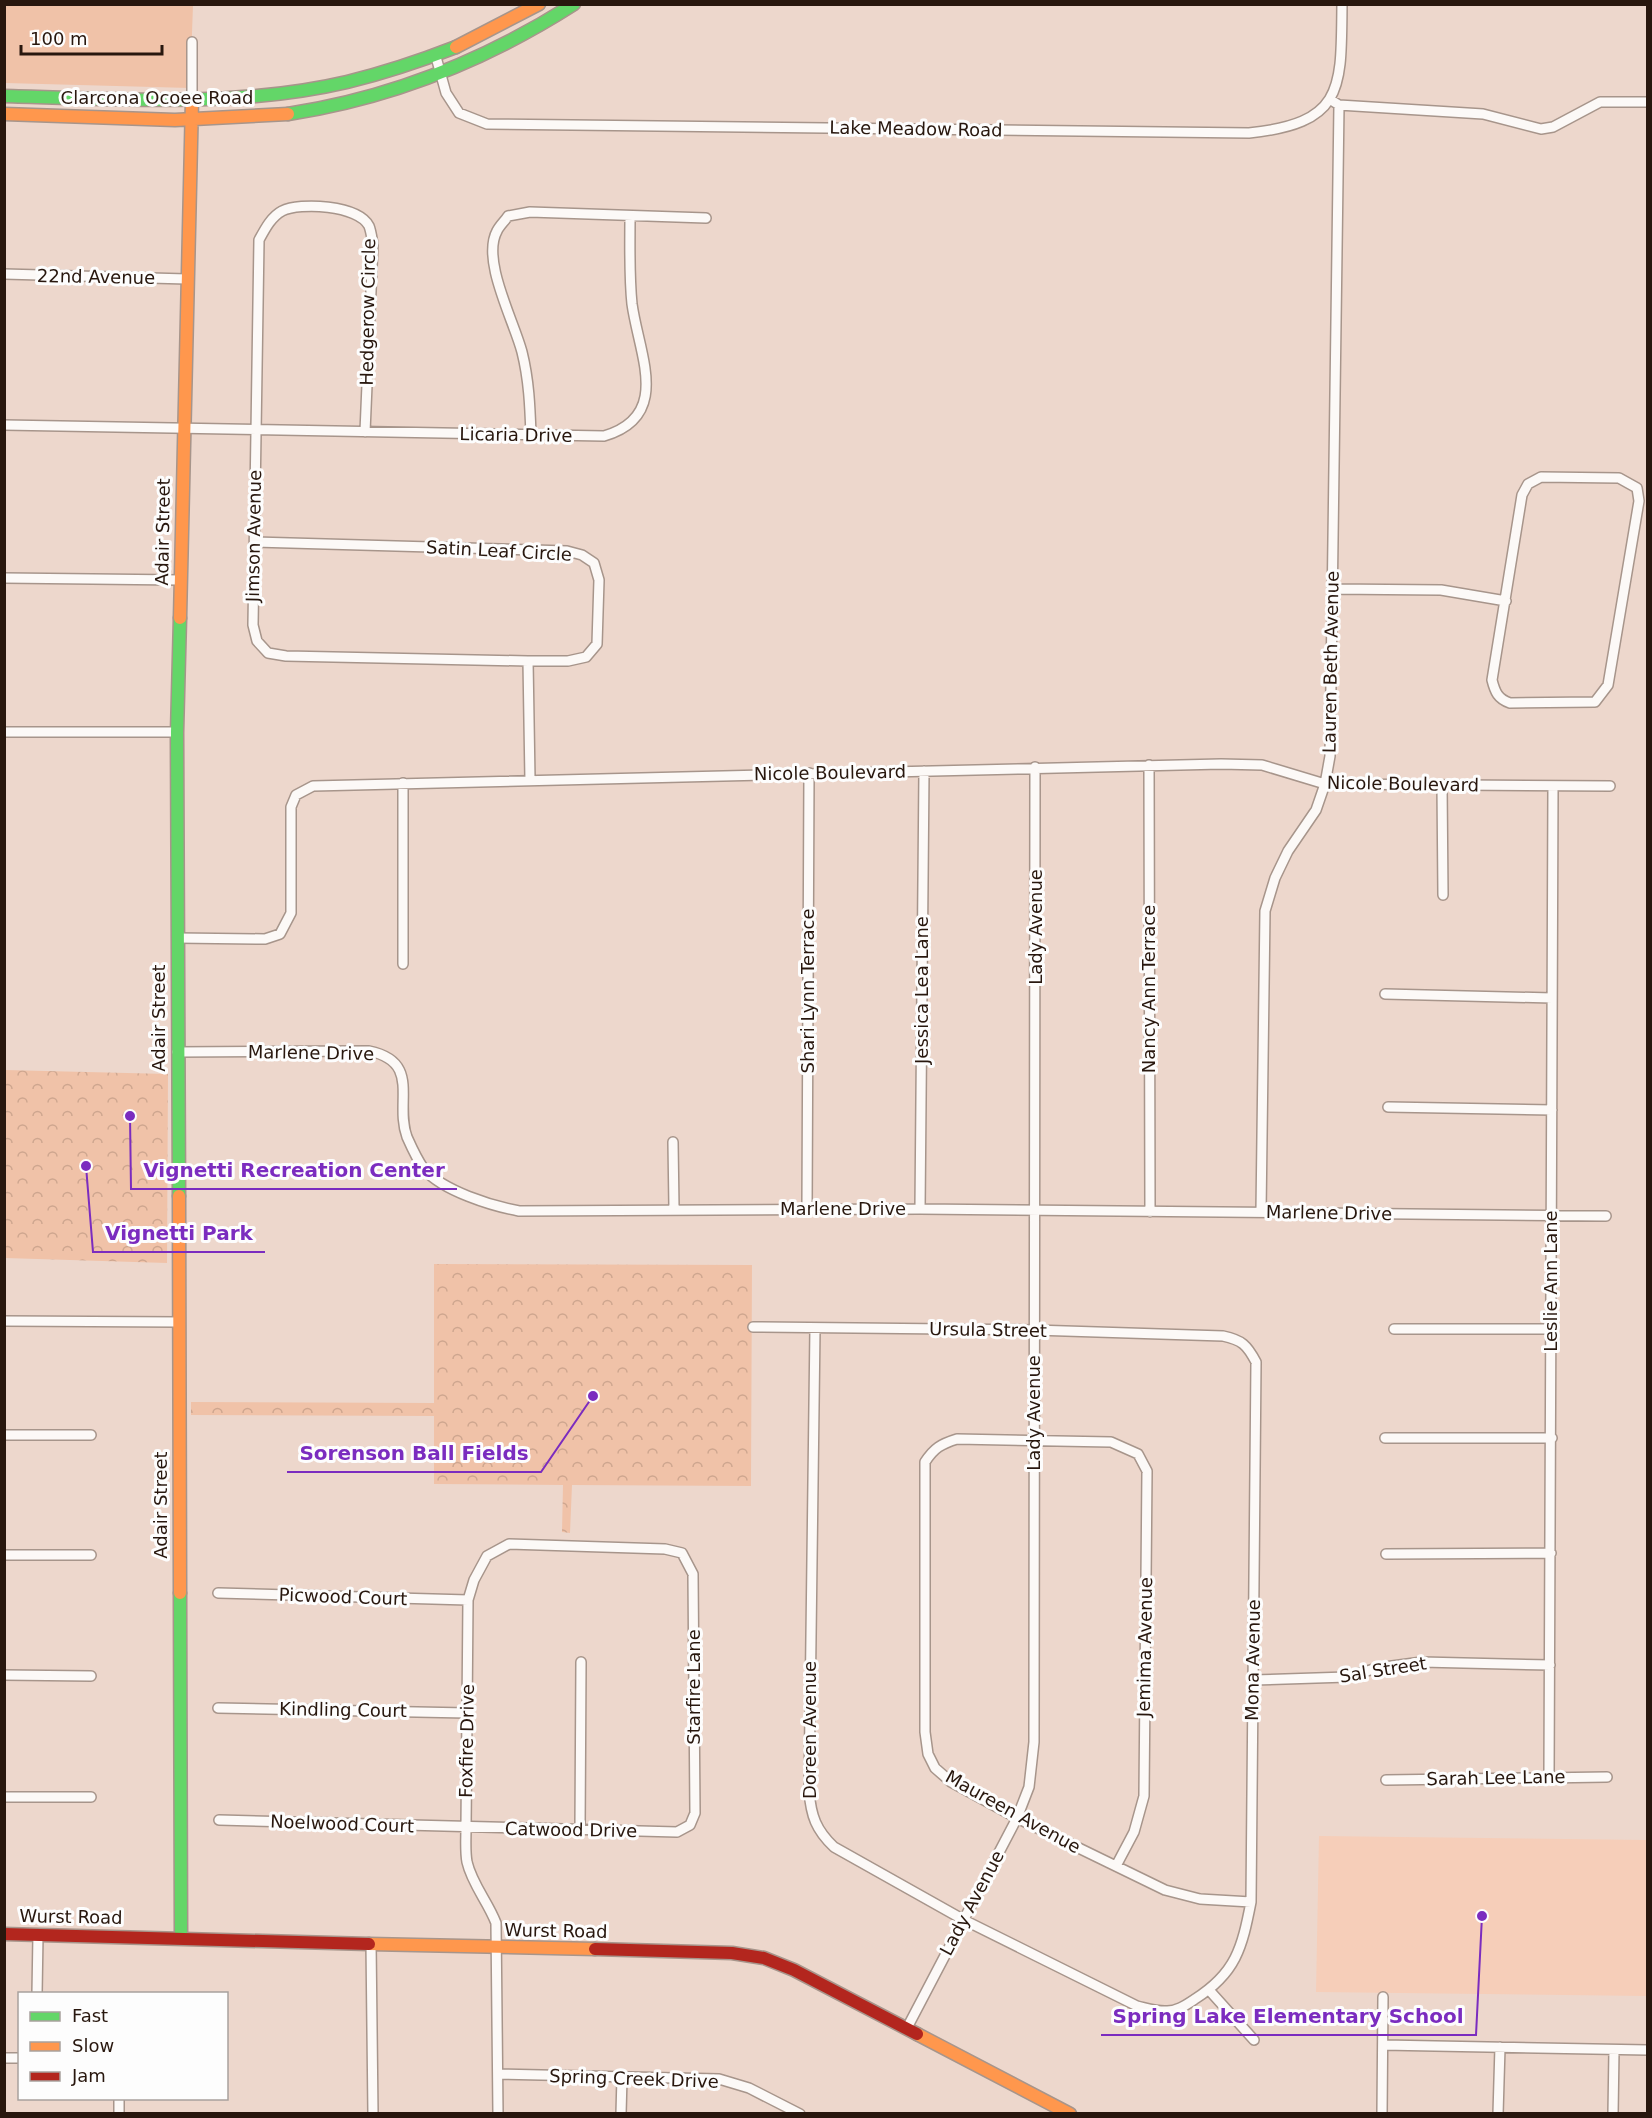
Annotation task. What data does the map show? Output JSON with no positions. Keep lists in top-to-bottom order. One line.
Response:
{"streets":{"street":["Clarcona Ocoee Road","Lake Meadow Road","22nd Avenue","Hedgerow Circle","Licaria Drive","Adair Street","Jimson Avenue","Satin Leaf Circle","Lauren Beth Avenue","Nicole Boulevard","Lady Avenue","Nancy Ann Terrace","Jessica Lea Lane","Shari Lynn Terrace","Marlene Drive","Leslie Ann Lane","Ursula Street","Picwood Court","Jemima Avenue","Mona Avenue","Sal Street","Starfire Lane","Kindling Court","Doreen Avenue","Foxfire Drive","Sarah Lee Lane","Maureen Avenue","Noelwood Court","Catwood Drive","Wurst Road","Spring Creek Drive"]},"crossings":[["Clarcona Ocoee Road","Lake Meadow Road"],["Clarcona Ocoee Road","Adair Street"],["Lake Meadow Road","Lauren Beth Avenue"],["22nd Avenue","Adair Street"],["Hedgerow Circle","Licaria Drive"],["Hedgerow Circle","Jimson Avenue"],["Licaria Drive","Adair Street"],["Licaria Drive","Jimson Avenue"],["Adair Street","Nicole Boulevard"],["Adair Street","Marlene Drive"],["Adair Street","Wurst Road"],["Jimson Avenue","Satin Leaf Circle"],["Lauren Beth Avenue","Nicole Boulevard"],["Lauren Beth Avenue","Marlene Drive"],["Nicole Boulevard","Lady Avenue"],["Nicole Boulevard","Nancy Ann Terrace"],["Nicole Boulevard","Jessica Lea Lane"],["Nicole Boulevard","Shari Lynn Terrace"],["Nicole Boulevard","Leslie Ann Lane"],["Lady Avenue","Marlene Drive"],["Lady Avenue","Ursula Street"],["Lady Avenue","Jemima Avenue"],["Lady Avenue","Doreen Avenue"],["Lady Avenue","Maureen Avenue"],["Lady Avenue","Wurst Road"],["Nancy Ann Terrace","Marlene Drive"],["Jessica Lea Lane","Marlene Drive"],["Shari Lynn Terrace","Marlene Drive"],["Marlene Drive","Leslie Ann Lane"],["Leslie Ann Lane","Sal Street"],["Leslie Ann Lane","Sarah Lee Lane"],["Ursula Street","Mona Avenue"],["Ursula Street","Doreen Avenue"],["Picwood Court","Foxfire Drive"],["Jemima Avenue","Maureen Avenue"],["Mona Avenue","Sal Street"],["Mona Avenue","Doreen Avenue"],["Mona Avenue","Maureen Avenue"],["Starfire Lane","Foxfire Drive"],["Starfire Lane","Catwood Drive"],["Kindling Court","Foxfire Drive"],["Foxfire Drive","Noelwood Court"],["Foxfire Drive","Catwood Drive"],["Foxfire Drive","Wurst Road"],["Foxfire Drive","Spring Creek Drive"],["Noelwood Court","Catwood Drive"]],"places":["Vignetti Recreation Center","Vignetti Park","Sorenson Ball Fields","Spring Lake Elementary School"],"legend":["Fast","Slow","Jam"],"scale_bar":"100 m"}
